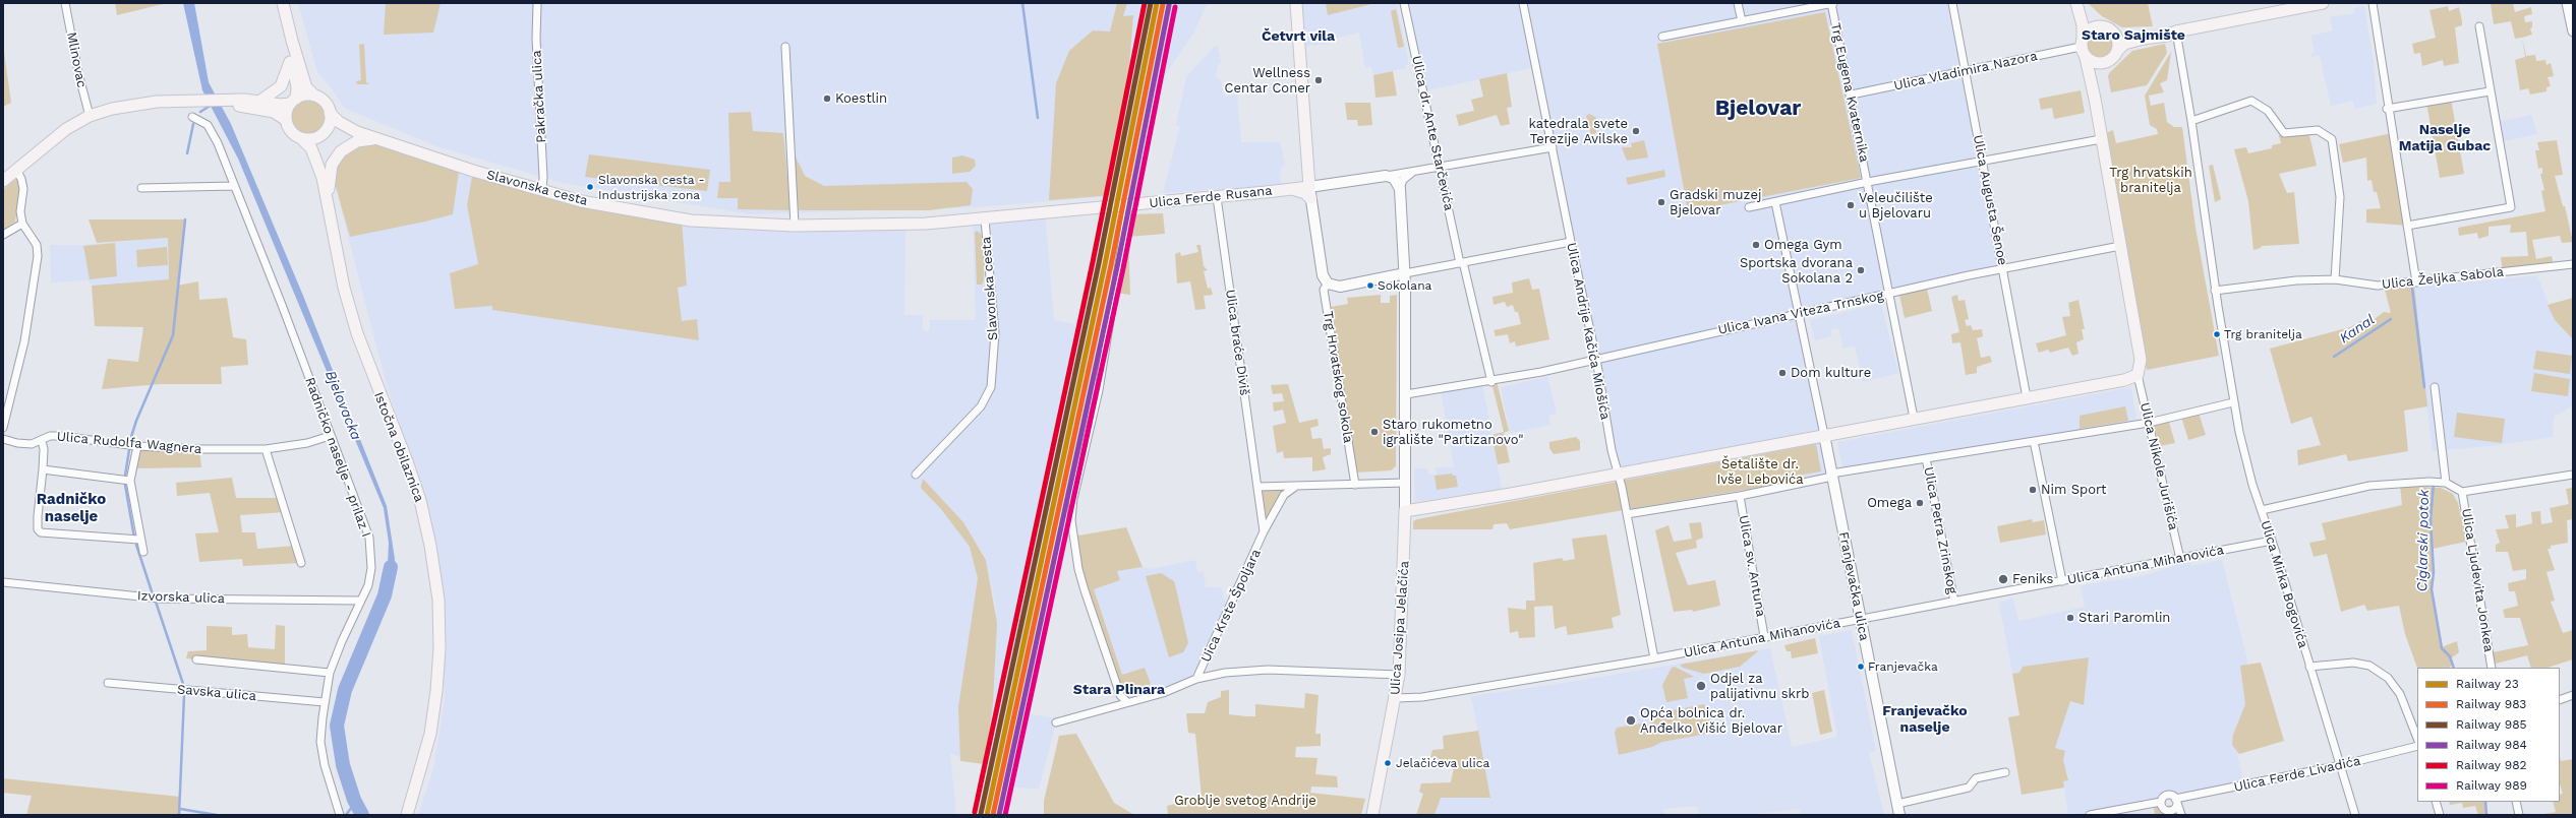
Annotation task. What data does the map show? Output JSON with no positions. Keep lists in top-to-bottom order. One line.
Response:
{"streets":{"main road":["Slavonska cesta","Ulica Ferde Rusana","Istočna obilaznica","Franjevačka ulica","Ulica Josipa Jelačića"],"street":["Mlinovac","Ulica Vladimira Nazora","Trg Eugena Kvaternika","Pakračka ulica","Ulica dr. Ante Starčevića","Ulica Augusta Šenoe","Ulica Željka Sabola","Ulica Ivana Viteza Trnskog","Ulica Andrije Kačića Miošića","Ulica braće Diviš","Trg Hrvatskog sokola","Ulica Rudolfa Wagnera","Radničko naselje - prilaz I","Ulica Nikole Jurišića","Ulica Petra Zrinskog","Ulica Antuna Mihanovića","Ulica sv. Antuna","Ulica Ljudevita Jonkea","Ulica Mirka Bogovića","Izvorska ulica","Uica Krste Špoljara","Savska ulica","Ulica Ferde Livadića"]},"crossings":[["Ulica Vladimira Nazora","Trg Eugena Kvaternika"],["Ulica Vladimira Nazora","Ulica Augusta Šenoe"],["Pakračka ulica","Slavonska cesta"],["Ulica dr. Ante Starčevića","Ulica Ferde Rusana"],["Ulica dr. Ante Starčevića","Ulica Ivana Viteza Trnskog"],["Slavonska cesta","Ulica Ferde Rusana"],["Slavonska cesta","Istočna obilaznica"],["Ulica Ferde Rusana","Ulica Andrije Kačića Miošića"],["Ulica Ferde Rusana","Ulica braće Diviš"],["Ulica Augusta Šenoe","Ulica Ivana Viteza Trnskog"],["Ulica Ivana Viteza Trnskog","Ulica Andrije Kačića Miošića"],["Ulica Andrije Kačića Miošića","Ulica Antuna Mihanovića"],["Ulica braće Diviš","Uica Krste Špoljara"],["Ulica Rudolfa Wagnera","Radničko naselje - prilaz I"],["Radničko naselje - prilaz I","Izvorska ulica"],["Radničko naselje - prilaz I","Savska ulica"],["Ulica Nikole Jurišića","Ulica Antuna Mihanovića"],["Ulica Petra Zrinskog","Ulica Antuna Mihanovića"],["Ulica Antuna Mihanovića","Ulica sv. Antuna"],["Ulica Antuna Mihanovića","Ulica Mirka Bogovića"],["Ulica Antuna Mihanovića","Franjevačka ulica"],["Ulica Antuna Mihanovića","Ulica Josipa Jelačića"],["Ulica Mirka Bogovića","Ulica Ferde Livadića"]],"districts":["Staro Sajmište","Četvrt vila","Bjelovar","Naselje Matija Gubac","Radničko naselje","Stara Plinara","Franjevačko naselje"],"water":["Kanal","Bjelovacka","Ciglarski potok"],"parks":["Trg hrvatskih branitelja","Šetalište dr. Ivše Lebovića","Groblje svetog Andrije"],"places":["Wellness Centar Coner","Koestlin","katedrala svete Terezije Avilske","Slavonska cesta - Industrijska zona","Gradski muzej Bjelovar","Veleučilište u Bjelovaru","Omega Gym","Sportska dvorana Sokolana 2","Sokolana","Trg branitelja","Dom kulture","Staro rukometno igralište \"Partizanovo\"","Nim Sport","Omega","Feniks","Stari Paromlin","Franjevačka","Odjel za palijativnu skrb","Opća bolnica dr. Anđelko Višić Bjelovar","Jelačićeva ulica"],"lines":["rail line 23","rail line 985","rail line 982","rail line 983","rail line 984","rail line 989"],"legend":["Railway 23","Railway 983","Railway 985","Railway 984","Railway 982","Railway 989"]}
